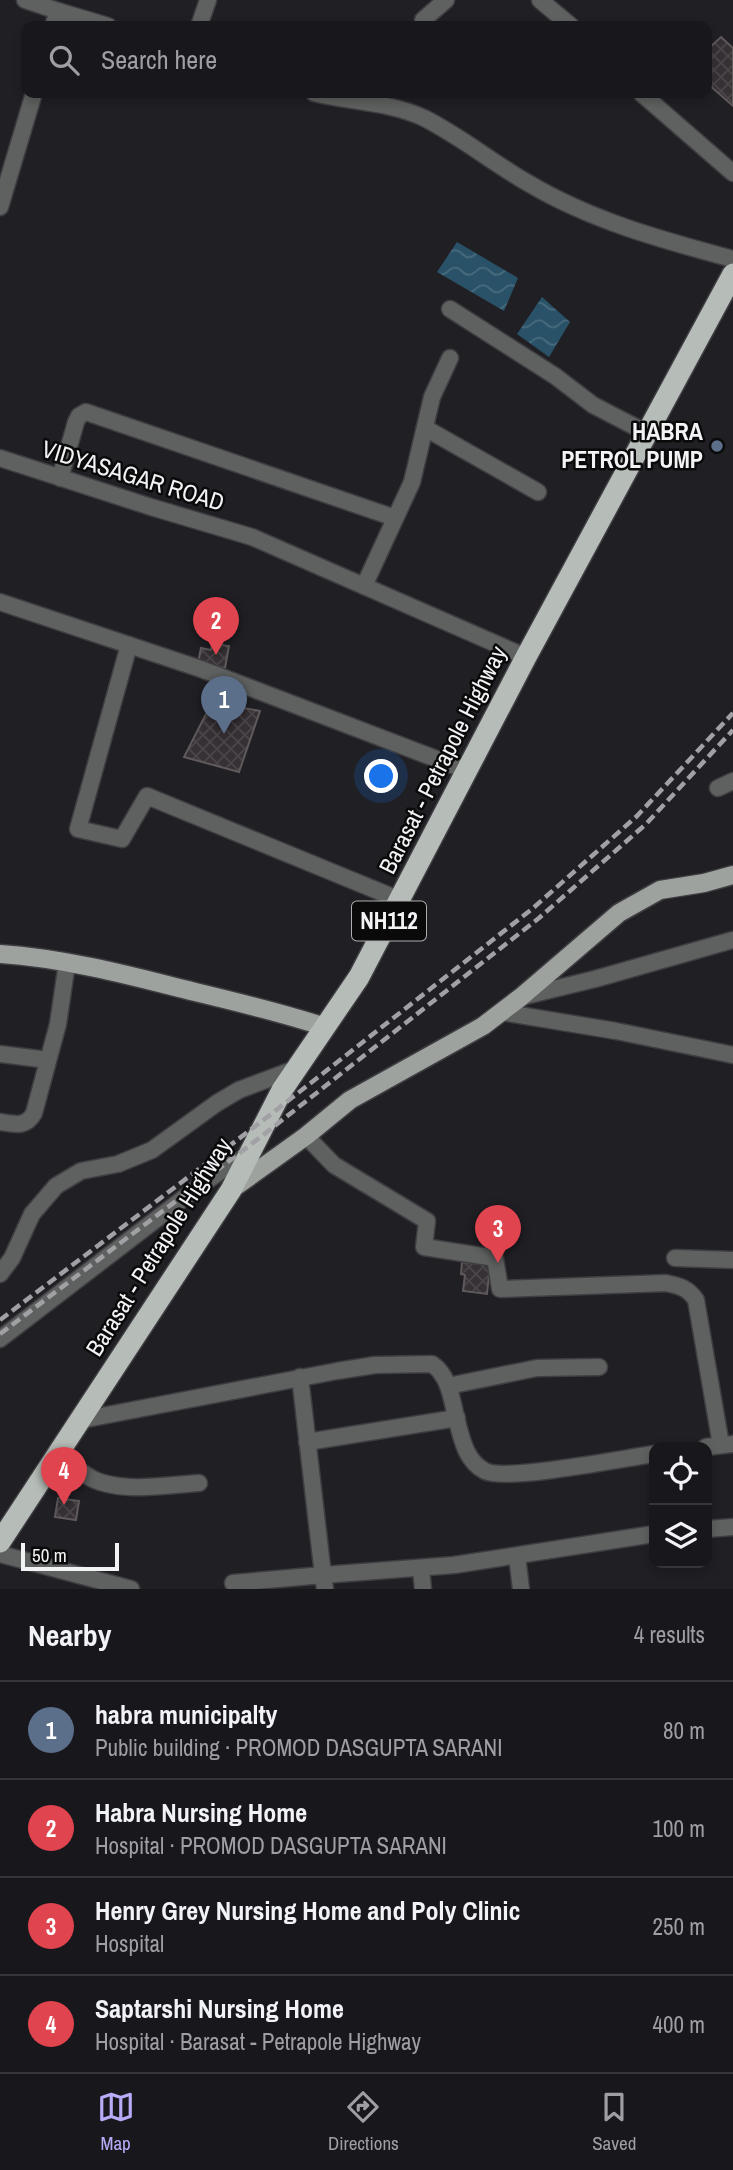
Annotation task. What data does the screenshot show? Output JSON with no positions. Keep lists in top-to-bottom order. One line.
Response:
{"streets":{"highway":["Barasat - Petrapole Highway","NH112"],"street":["VIDYASAGAR ROAD"]},"crossings":[["VIDYASAGAR ROAD","Barasat - Petrapole Highway"]],"places":["HABRA PETROL PUMP"],"scale_bar":"50 m","page":{"search":"Search here","pins":["2","1","3","4"],"scale":"50 m","heading":["Nearby","4 results"],"list":[{"mark":"1","name":"habra municipalty","note":"Public building · PROMOD DASGUPTA SARANI","value":"80 m"},{"mark":"2","name":"Habra Nursing Home","note":"Hospital · PROMOD DASGUPTA SARANI","value":"100 m"},{"mark":"3","name":"Henry Grey Nursing Home and Poly Clinic","note":"Hospital","value":"250 m"},{"mark":"4","name":"Saptarshi Nursing Home","note":"Hospital · Barasat - Petrapole Highway","value":"400 m"}],"nav":["Map","Directions","Saved"]}}
